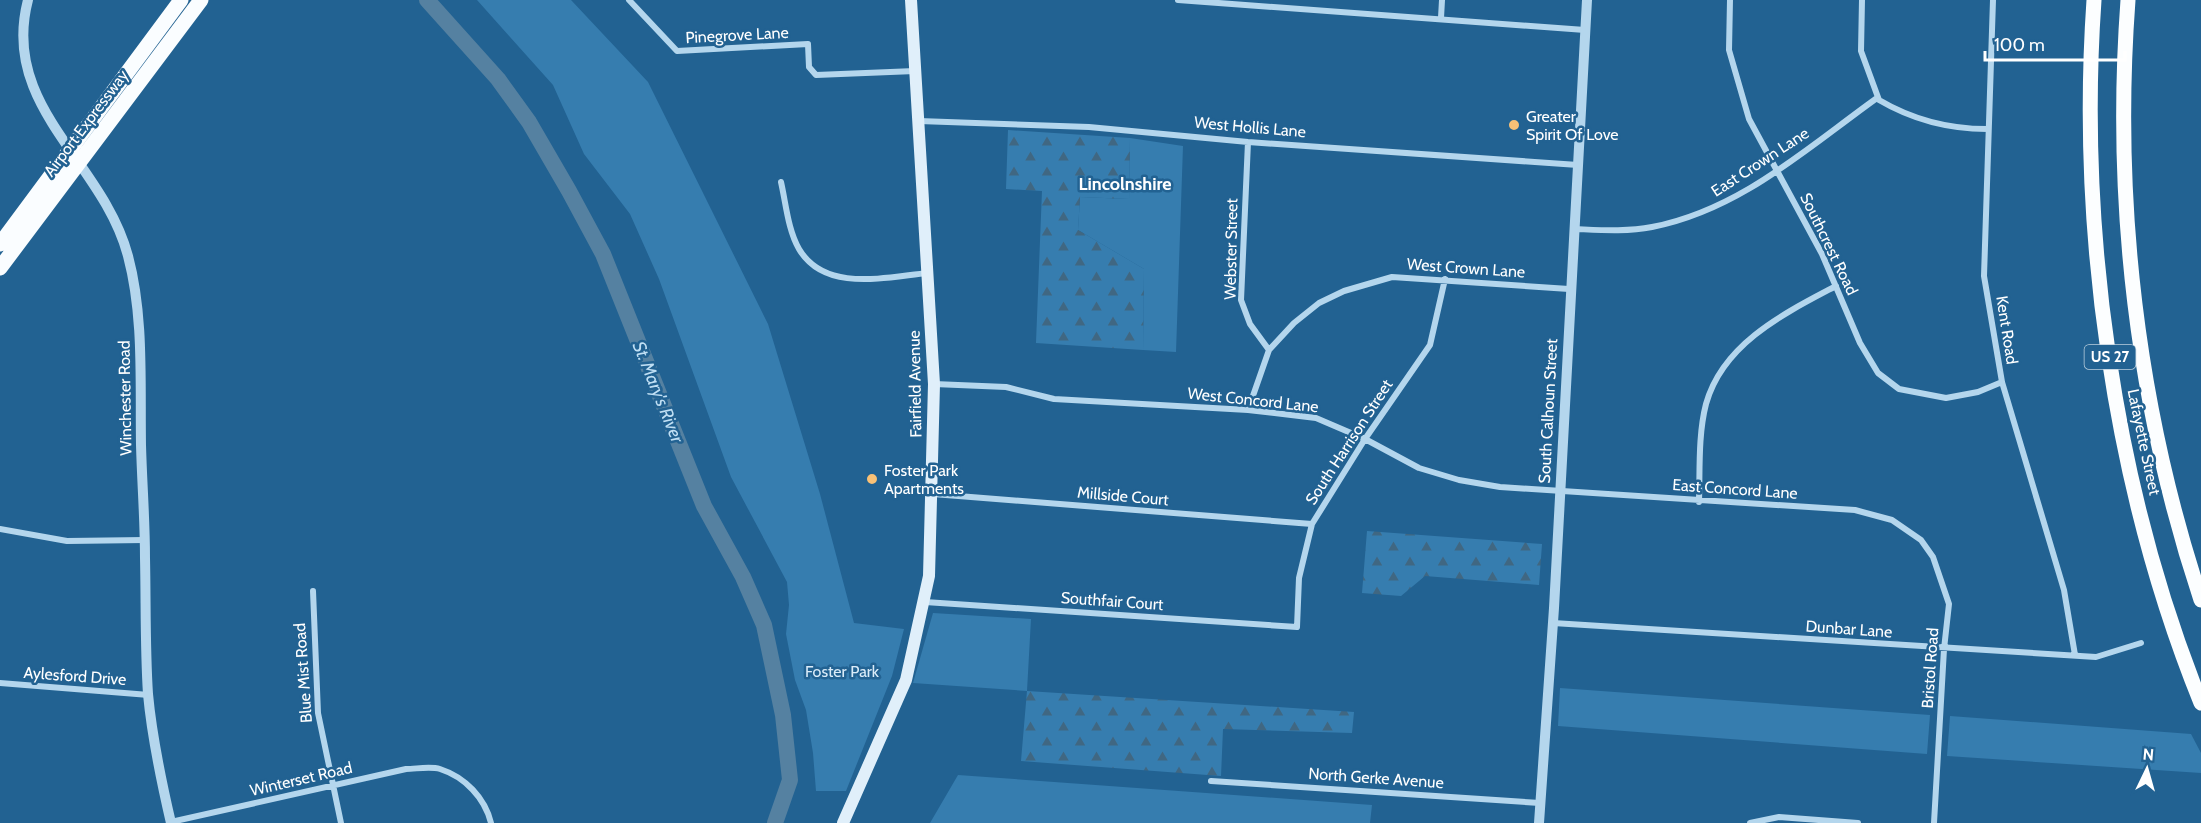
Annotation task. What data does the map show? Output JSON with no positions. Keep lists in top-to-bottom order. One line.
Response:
{"streets":{"highway":["US 27","Lafayette Street"],"main road":["Airport Expressway","Fairfield Avenue"],"street":["Pinegrove Lane","West Hollis Lane","East Crown Lane","Southcrest Road","Webster Street","West Crown Lane","Kent Road","Winchester Road","West Concord Lane","South Calhoun Street","South Harrison Street","East Concord Lane","Millside Court","Southfair Court","Dunbar Lane","Bristol Road","Blue Mist Road","Aylesford Drive","North Gerke Avenue","Winterset Road"]},"crossings":[["Pinegrove Lane","Fairfield Avenue"],["Airport Expressway","Winchester Road"],["West Hollis Lane","Webster Street"],["West Hollis Lane","Fairfield Avenue"],["West Hollis Lane","South Calhoun Street"],["East Crown Lane","Southcrest Road"],["East Crown Lane","South Calhoun Street"],["Southcrest Road","Kent Road"],["Webster Street","West Crown Lane"],["West Crown Lane","West Concord Lane"],["West Crown Lane","South Calhoun Street"],["West Crown Lane","South Harrison Street"],["Kent Road","Dunbar Lane"],["Fairfield Avenue","West Concord Lane"],["Fairfield Avenue","Millside Court"],["Fairfield Avenue","Southfair Court"],["Winchester Road","Aylesford Drive"],["Winchester Road","Winterset Road"],["West Concord Lane","South Calhoun Street"],["West Concord Lane","South Harrison Street"],["West Concord Lane","East Concord Lane"],["South Calhoun Street","East Concord Lane"],["South Calhoun Street","Dunbar Lane"],["South Calhoun Street","North Gerke Avenue"],["South Harrison Street","Millside Court"],["South Harrison Street","Southfair Court"],["East Concord Lane","Bristol Road"],["Dunbar Lane","Bristol Road"],["Blue Mist Road","Winterset Road"]],"districts":["Lincolnshire"],"water":["St. Mary's River"],"parks":["Foster Park"],"places":["Greater Spirit Of Love","Foster Park Apartments"],"scale_bar":"100 m","north":"top"}
